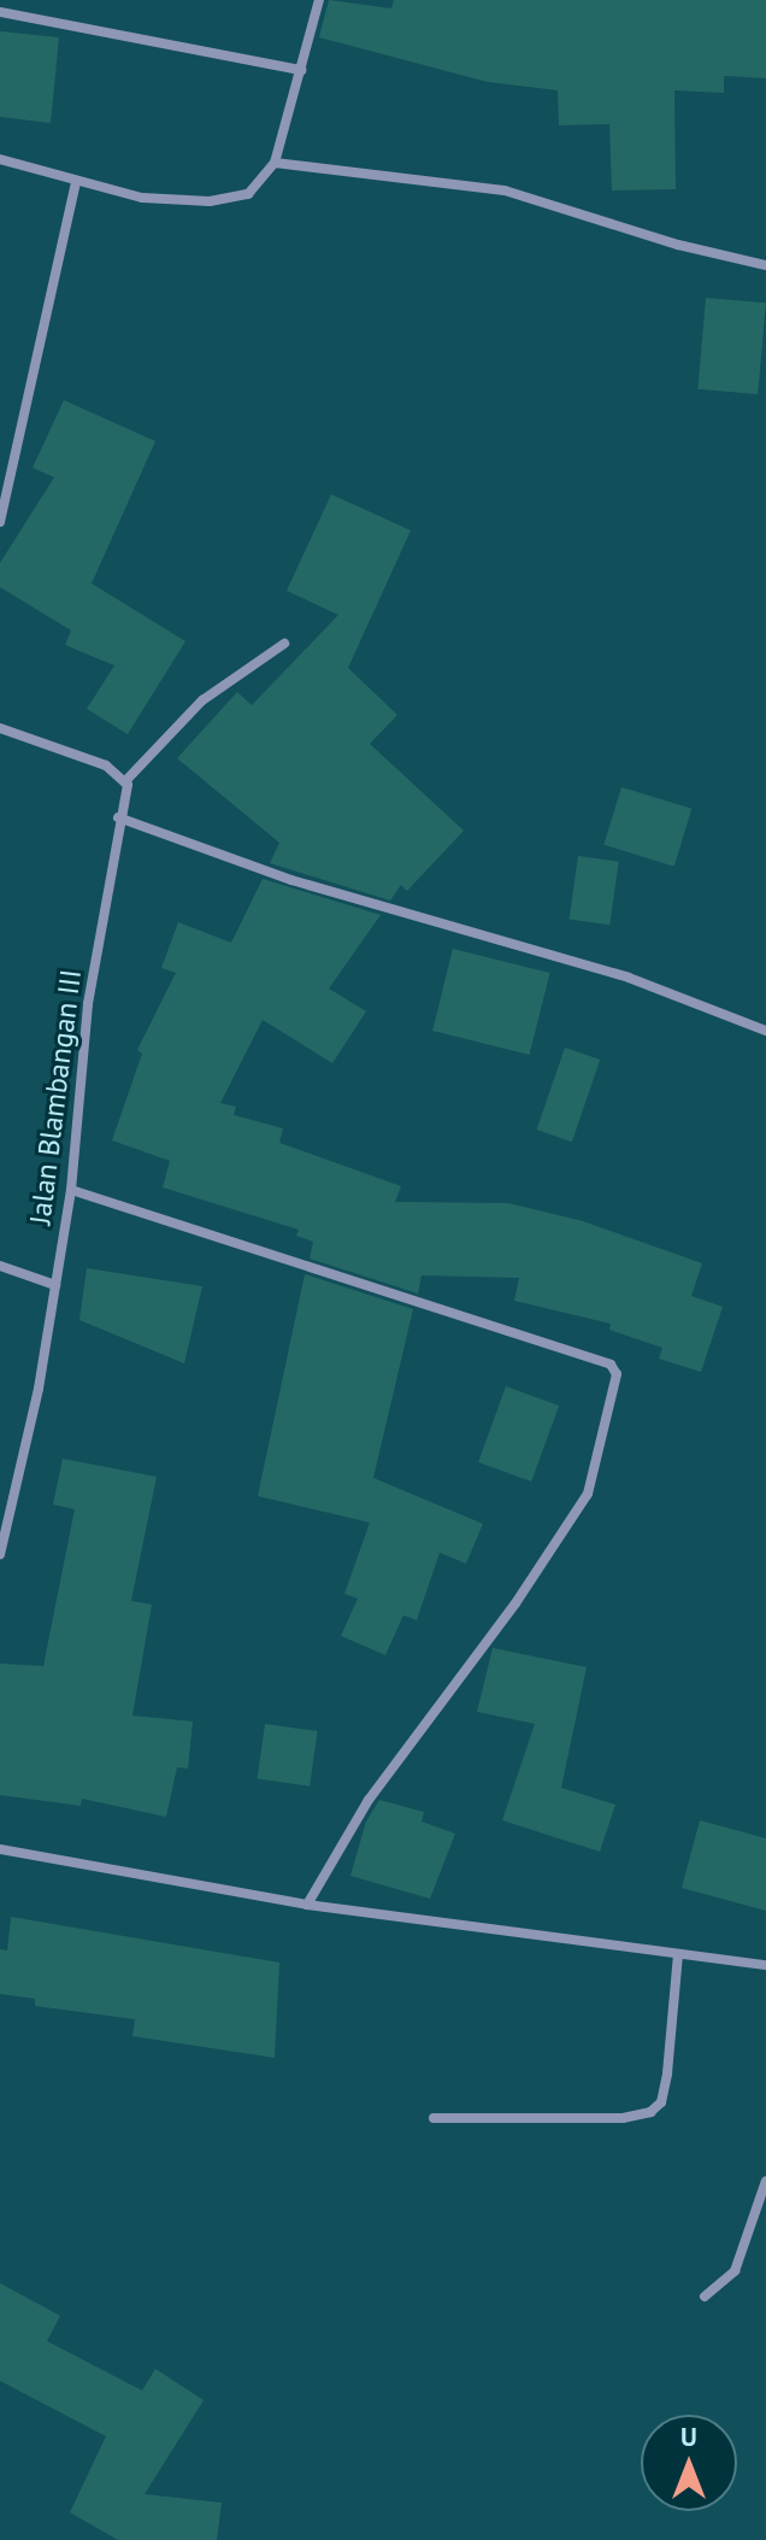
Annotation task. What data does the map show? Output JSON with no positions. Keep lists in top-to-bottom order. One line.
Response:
{"streets":{"street":["Jalan Blambangan III"]},"north":"top"}
